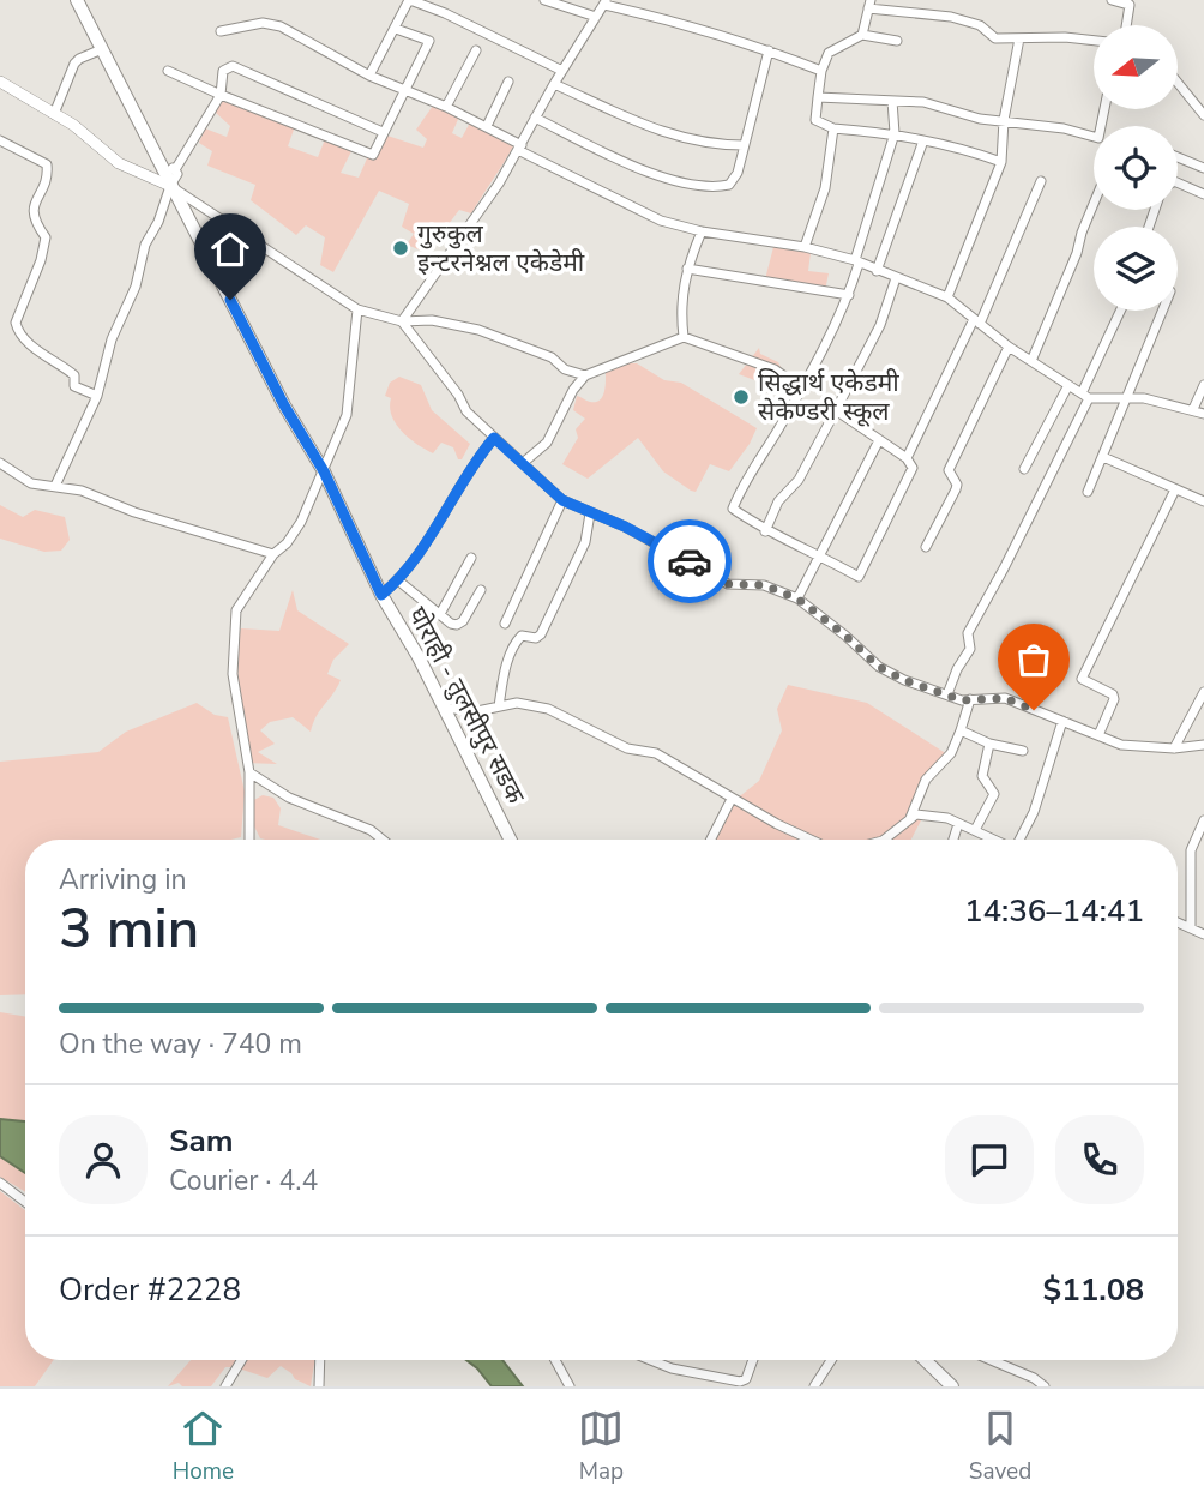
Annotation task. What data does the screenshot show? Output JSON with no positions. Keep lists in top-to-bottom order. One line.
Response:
{"streets":{"main road":["घोराही - तुलसीपुर सडक"]},"places":["गुरुकुल इन्टरनेश्नल एकेडेमी","सिद्धार्थ एकेडमी सेकेण्डरी स्कूल"],"north":"left","page":{"heading":["3 min","Arriving in","14:36–14:41"],"panel":["Sam","Courier · 4.4","Order #2228","$11.08"],"bar":"On the way · 740 m","tabs":["Home","Map","Saved"]}}
